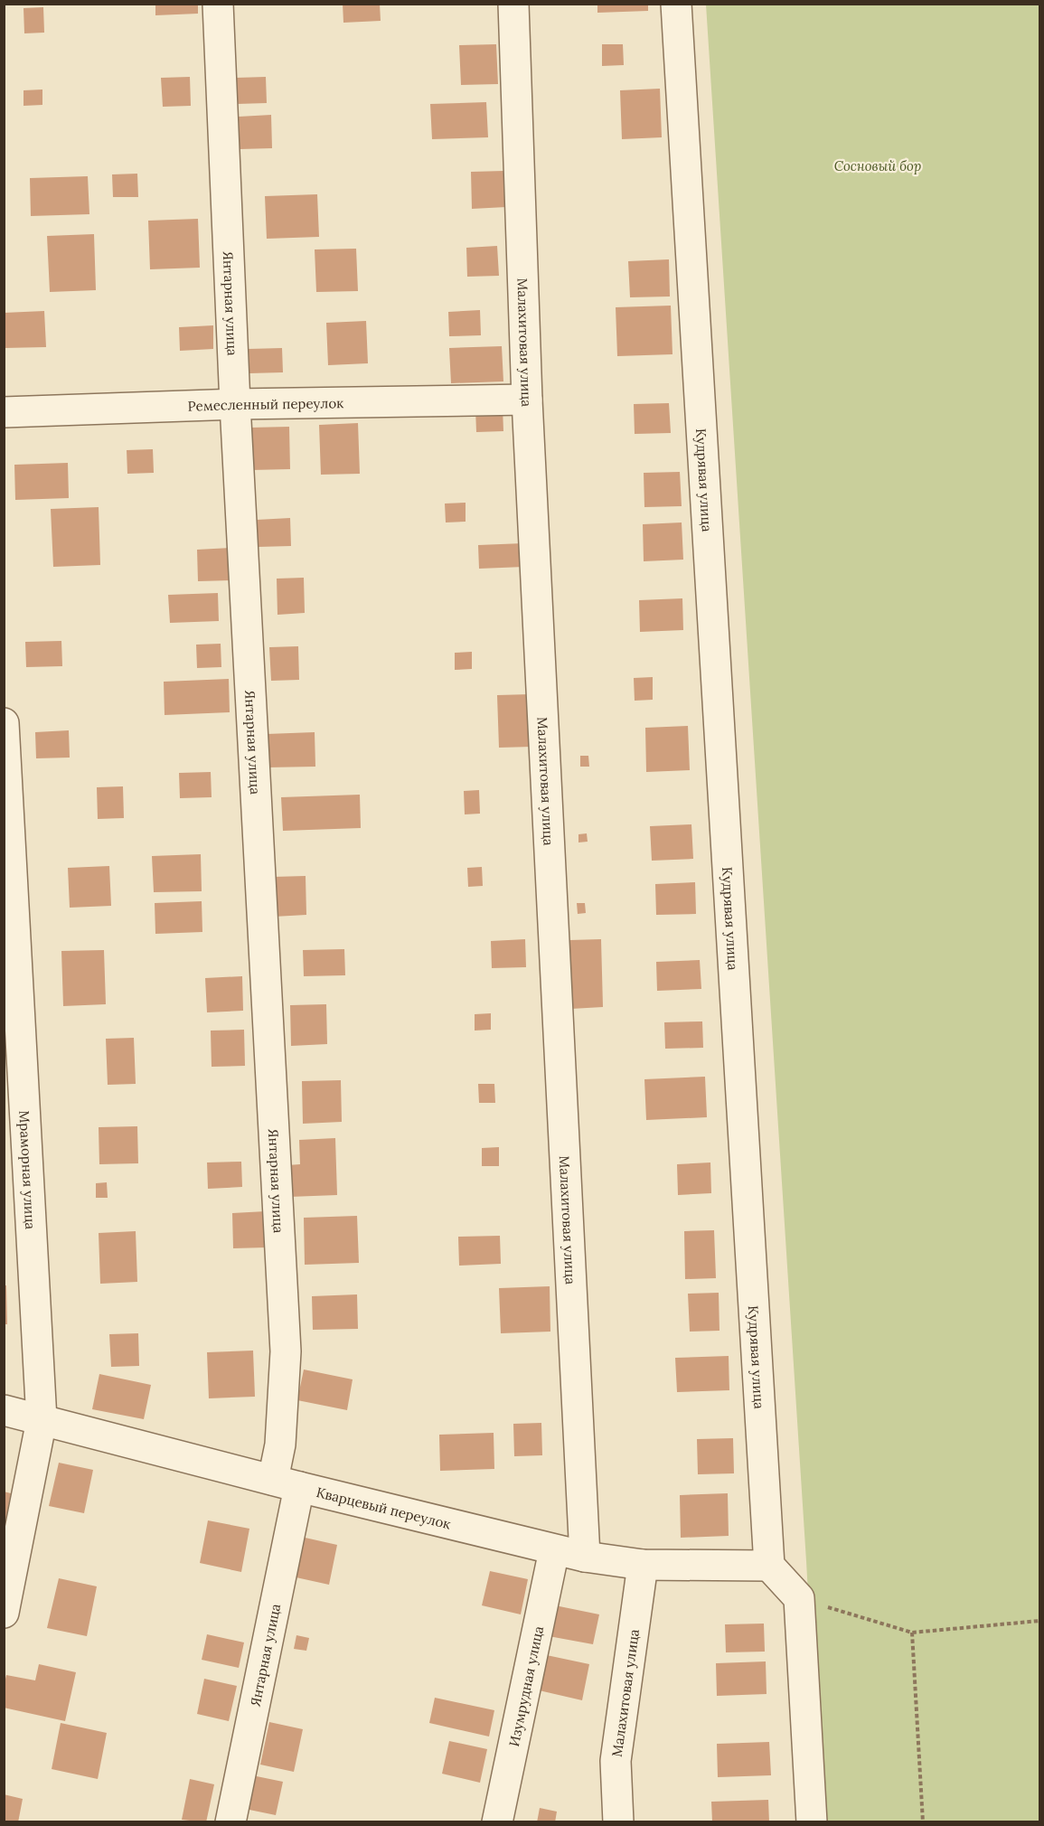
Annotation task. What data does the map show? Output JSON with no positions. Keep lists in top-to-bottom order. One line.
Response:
{"streets":{"street":["Янтарная улица","Малахитовая улица","Ремесленный переулок","Кудрявая улица","Мраморная улица","Кварцевый переулок","Изумрудная улица"]},"crossings":[["Янтарная улица","Ремесленный переулок"],["Янтарная улица","Кварцевый переулок"],["Малахитовая улица","Ремесленный переулок"],["Малахитовая улица","Кварцевый переулок"],["Кудрявая улица","Кварцевый переулок"],["Мраморная улица","Кварцевый переулок"],["Кварцевый переулок","Изумрудная улица"]],"parks":["Сосновый бор"]}
